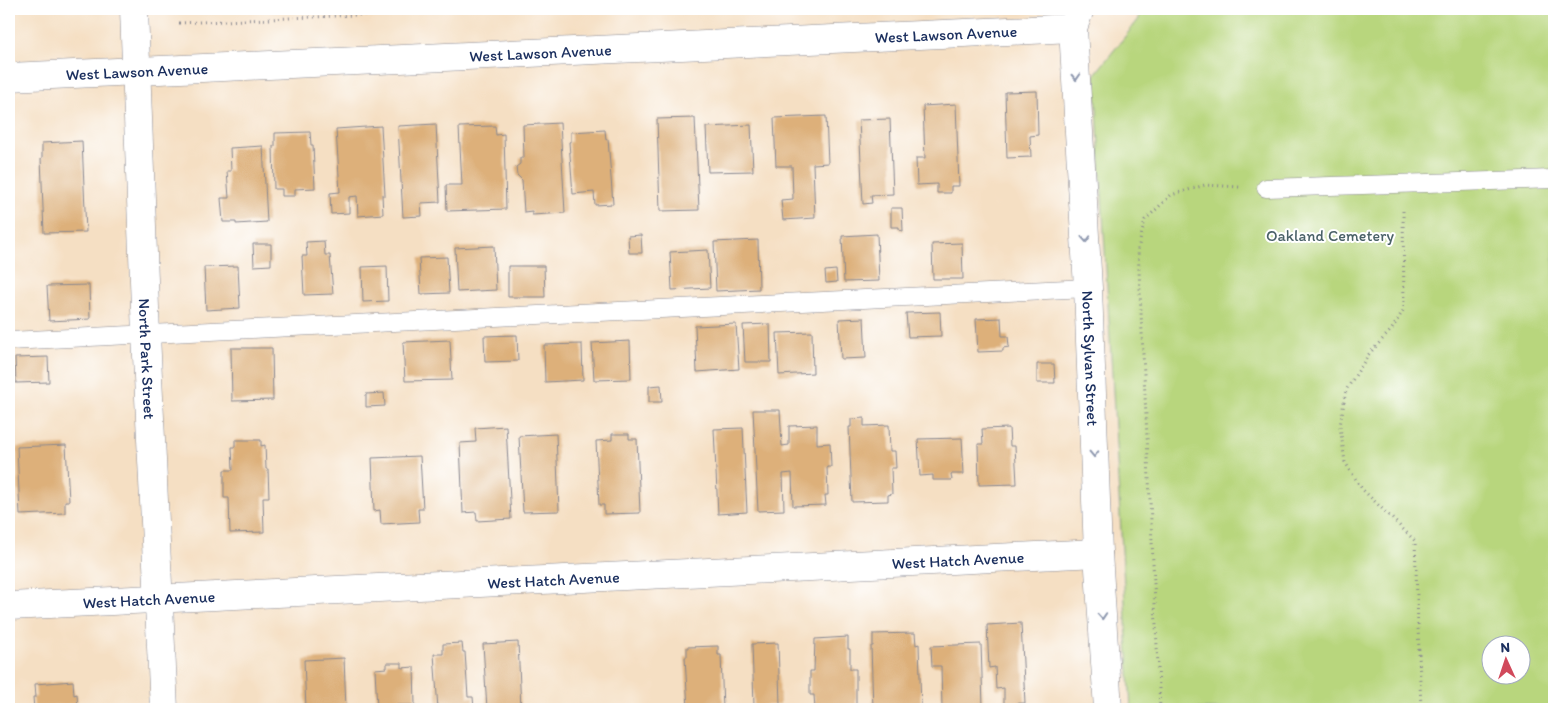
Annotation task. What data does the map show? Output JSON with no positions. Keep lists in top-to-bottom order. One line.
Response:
{"streets":{"street":["West Lawson Avenue","North Sylvan Street","North Park Street","West Hatch Avenue"]},"crossings":[["West Lawson Avenue","North Sylvan Street"],["West Lawson Avenue","North Park Street"],["North Sylvan Street","West Hatch Avenue"],["North Park Street","West Hatch Avenue"]],"one_way":["North Sylvan Street"],"parks":["Oakland Cemetery"],"north":"top"}
